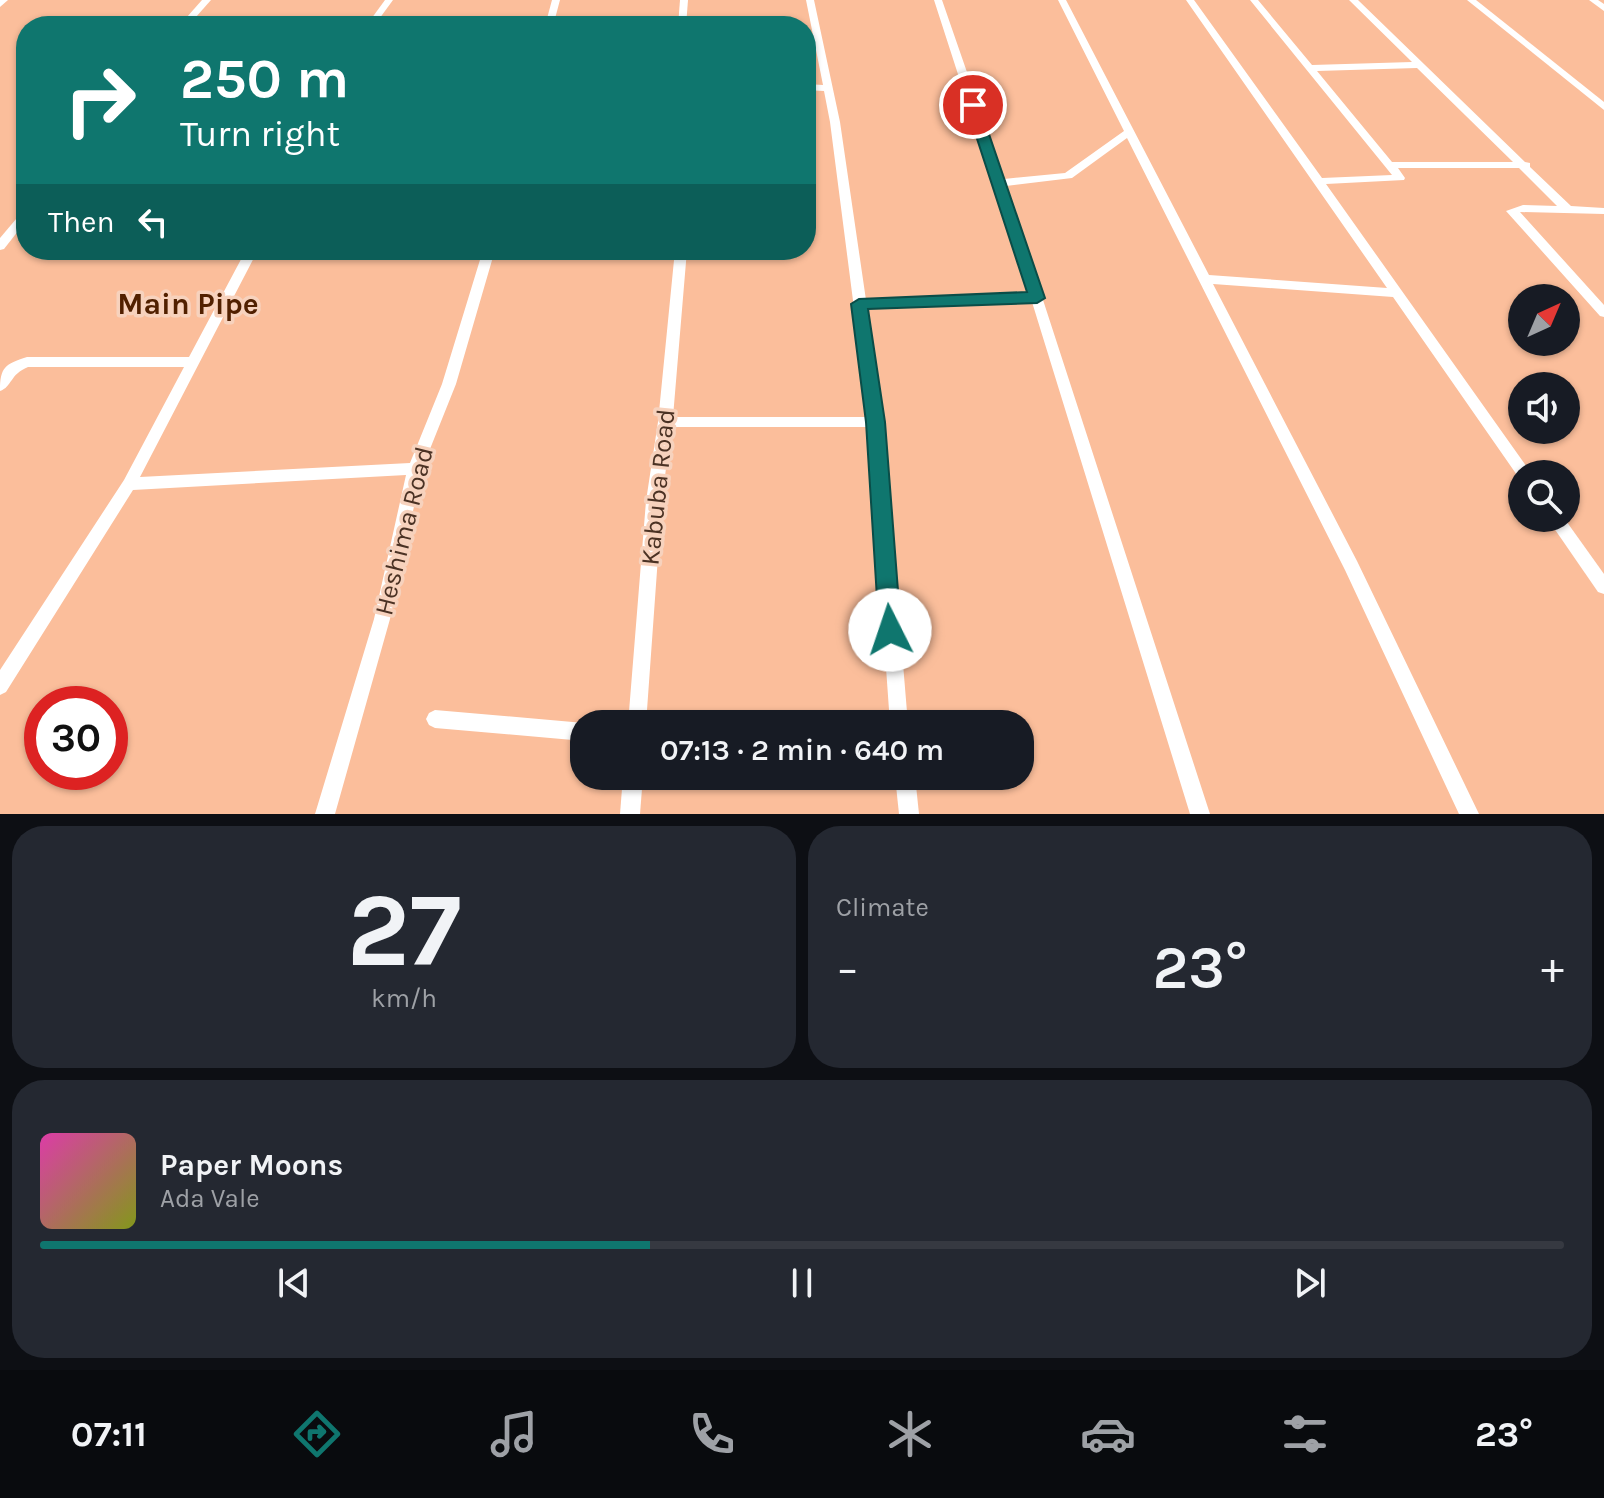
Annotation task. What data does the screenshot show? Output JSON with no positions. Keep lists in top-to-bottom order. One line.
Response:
{"streets":{"street":["Kabuba Road","Heshima Road"]},"districts":["Main Pipe"],"north":"top right","page":{"turn":["250 m","Turn right"],"then":"Then","limit":"30","trip":"07:13 · 2 min · 640 m","tile":[["27","km/h"],"Climate"],"heat":["−","23°","+"],"song":["Paper Moons","Ada Vale"],"tabs":["07:11","23°"]}}
